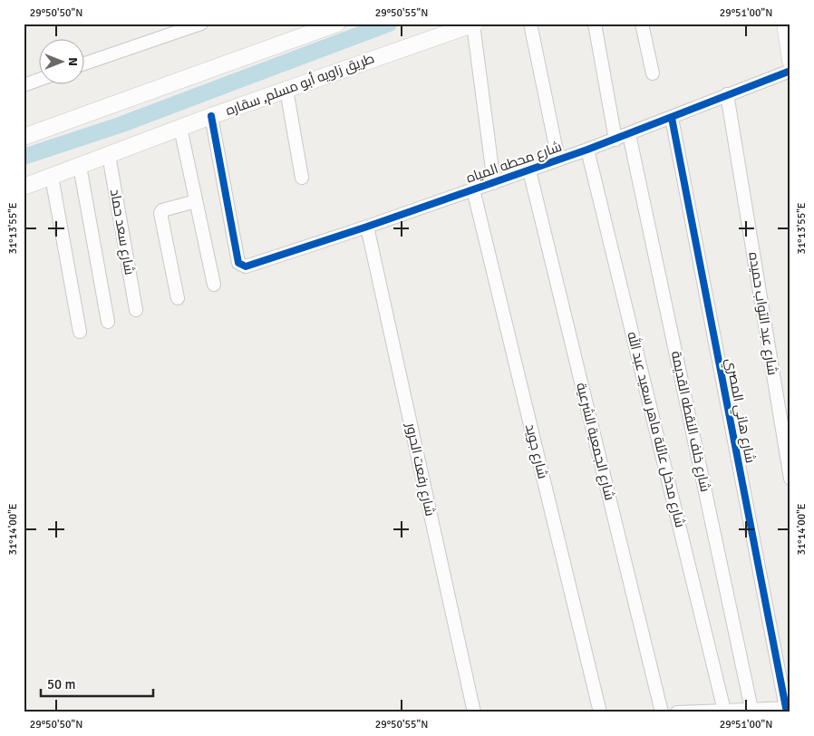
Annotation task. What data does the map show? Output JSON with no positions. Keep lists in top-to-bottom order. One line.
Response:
{"streets":{"street":["طريق زاويه أبو مسلم, سقاره","شارع محطه المياه","شارع سعد حماد","شارع عبد التواب حميده","شارع هاني المصري","شارع خلف النقطه القديمة","شارع مدخل عائلة ماهر سعيد عبد الله","شارع الجمعية الشرعية","شارع جويد","شارع رفعت الحرور"]},"crossings":[["طريق زاويه أبو مسلم, سقاره","شارع محطه المياه"],["طريق زاويه أبو مسلم, سقاره","شارع سعد حماد"],["شارع محطه المياه","شارع عبد التواب حميده"],["شارع محطه المياه","شارع هاني المصري"],["شارع محطه المياه","شارع خلف النقطه القديمة"],["شارع محطه المياه","شارع مدخل عائلة ماهر سعيد عبد الله"],["شارع محطه المياه","شارع الجمعية الشرعية"],["شارع محطه المياه","شارع جويد"],["شارع محطه المياه","شارع رفعت الحرور"]],"scale_bar":"50 m","north":"right","coordinates":["29°50'50\"N","29°50'55\"N","29°51'00\"N","31°13'55\"E","31°14'00\"E"]}
